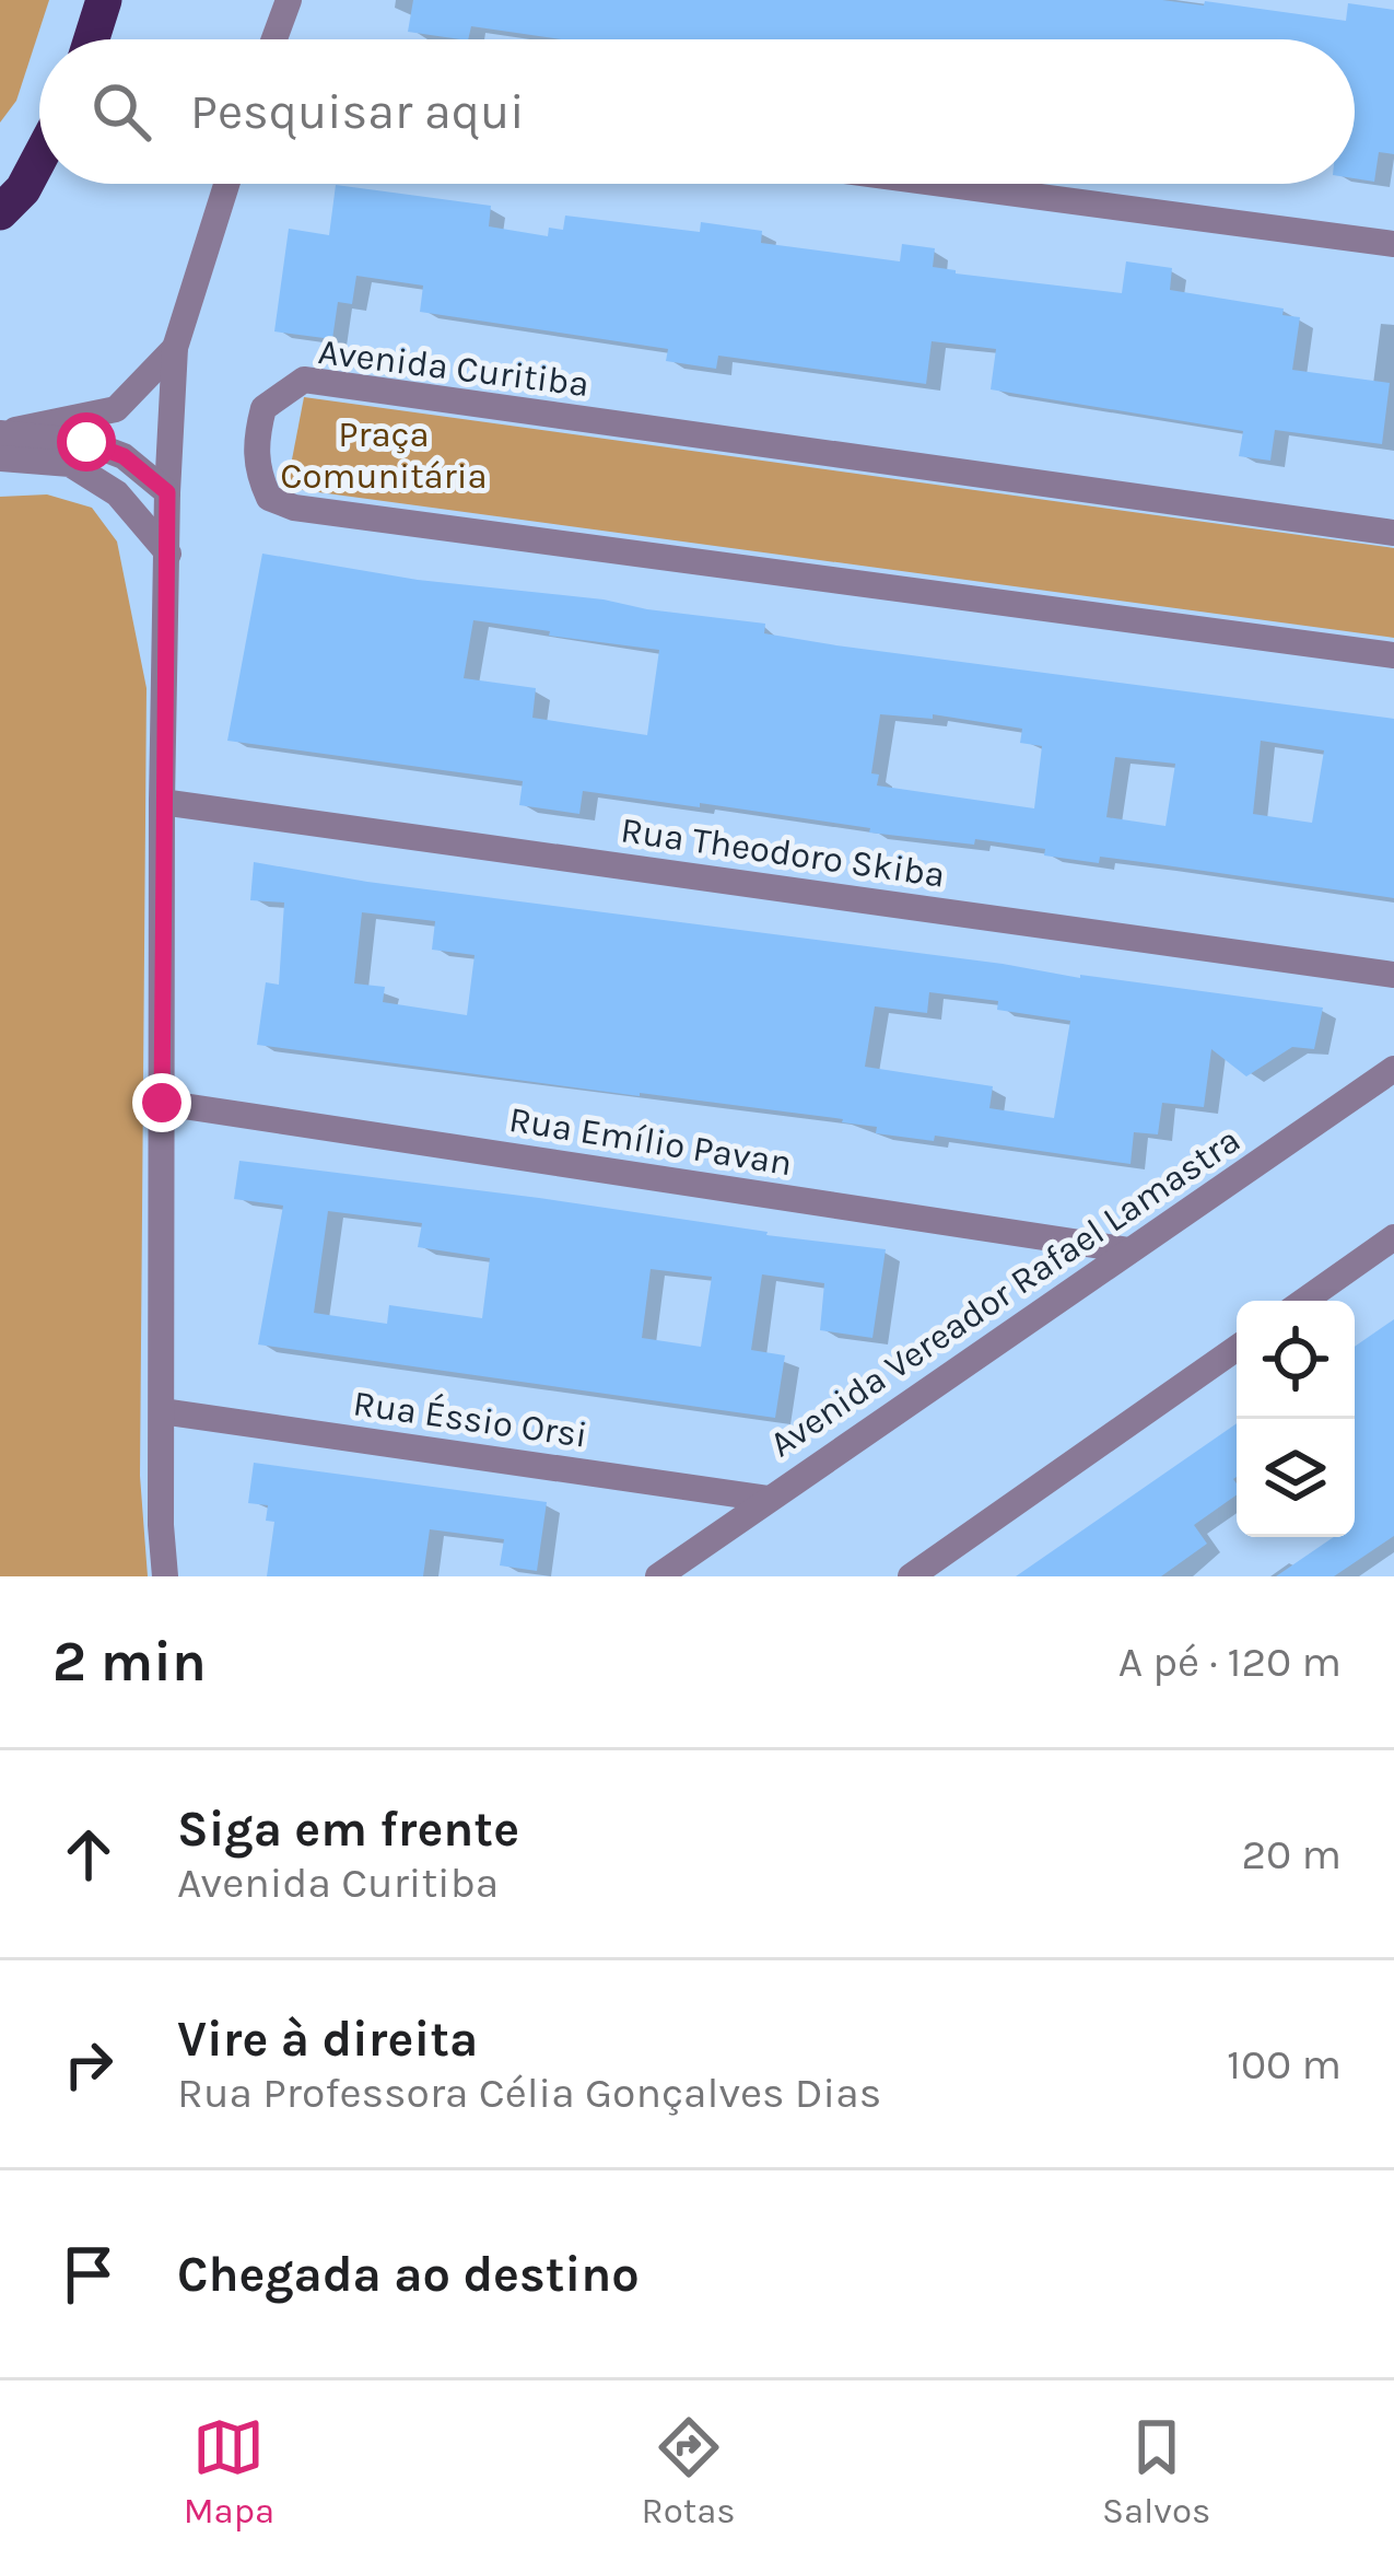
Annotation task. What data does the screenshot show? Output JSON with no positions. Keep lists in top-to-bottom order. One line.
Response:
{"streets":{"street":["Avenida Curitiba","Rua Theodoro Skiba","Rua Emílio Pavan","Avenida Vereador Rafael Lamastra","Rua Éssio Orsi"]},"crossings":[["Rua Emílio Pavan","Avenida Vereador Rafael Lamastra"],["Avenida Vereador Rafael Lamastra","Rua Éssio Orsi"]],"parks":["Praça Comunitária"],"page":{"search":"Pesquisar aqui","heading":["2 min","A pé · 120 m"],"list":[["Siga em frente","Avenida Curitiba","20 m"],["Vire à direita","Rua Professora Célia Gonçalves Dias","100 m"],"Chegada ao destino"],"nav":["Mapa","Rotas","Salvos"]}}
